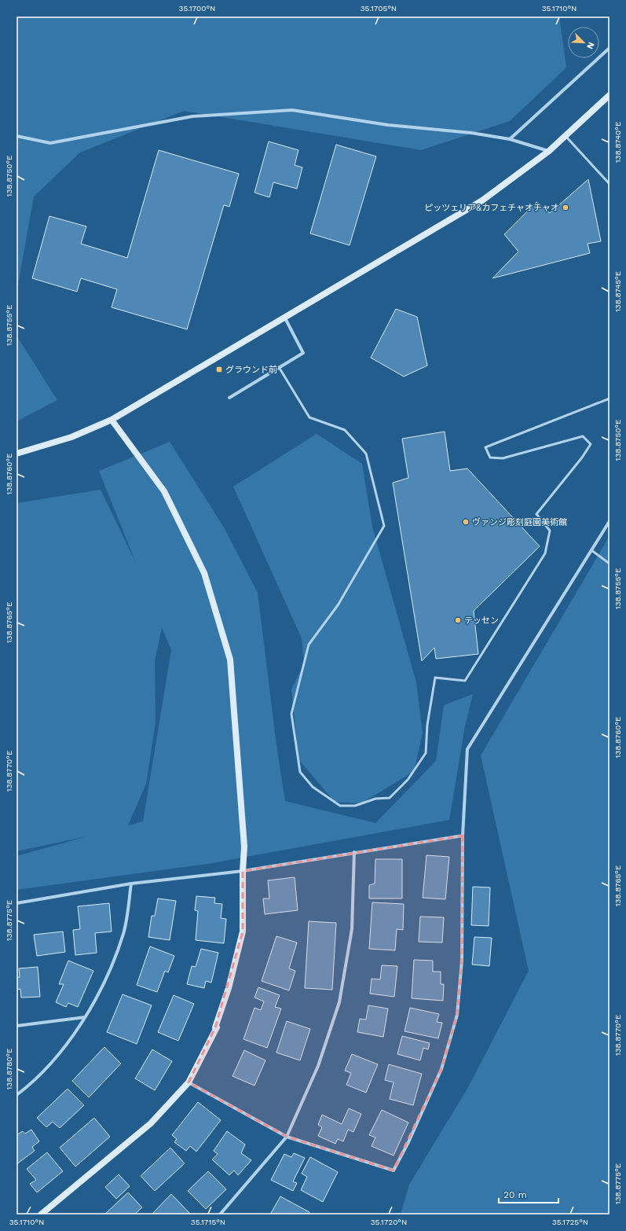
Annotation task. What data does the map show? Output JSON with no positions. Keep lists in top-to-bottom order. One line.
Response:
{"places":{"other":["ピッツェリア&カフェチャオチャオ","ヴァンジ彫刻庭園美術館","テッセン"],"transit":["グラウンド前"]},"scale_bar":"20 m","north":"bottom right","coordinates":["35.1700°N","35.1705°N","35.1710°N","138.8740°E","138.8750°E","138.8745°E","138.8755°E","138.8760°E","138.8765°E","138.8770°E","138.8775°E","138.8780°E","35.1715°N","35.1720°N","35.1725°N"]}
